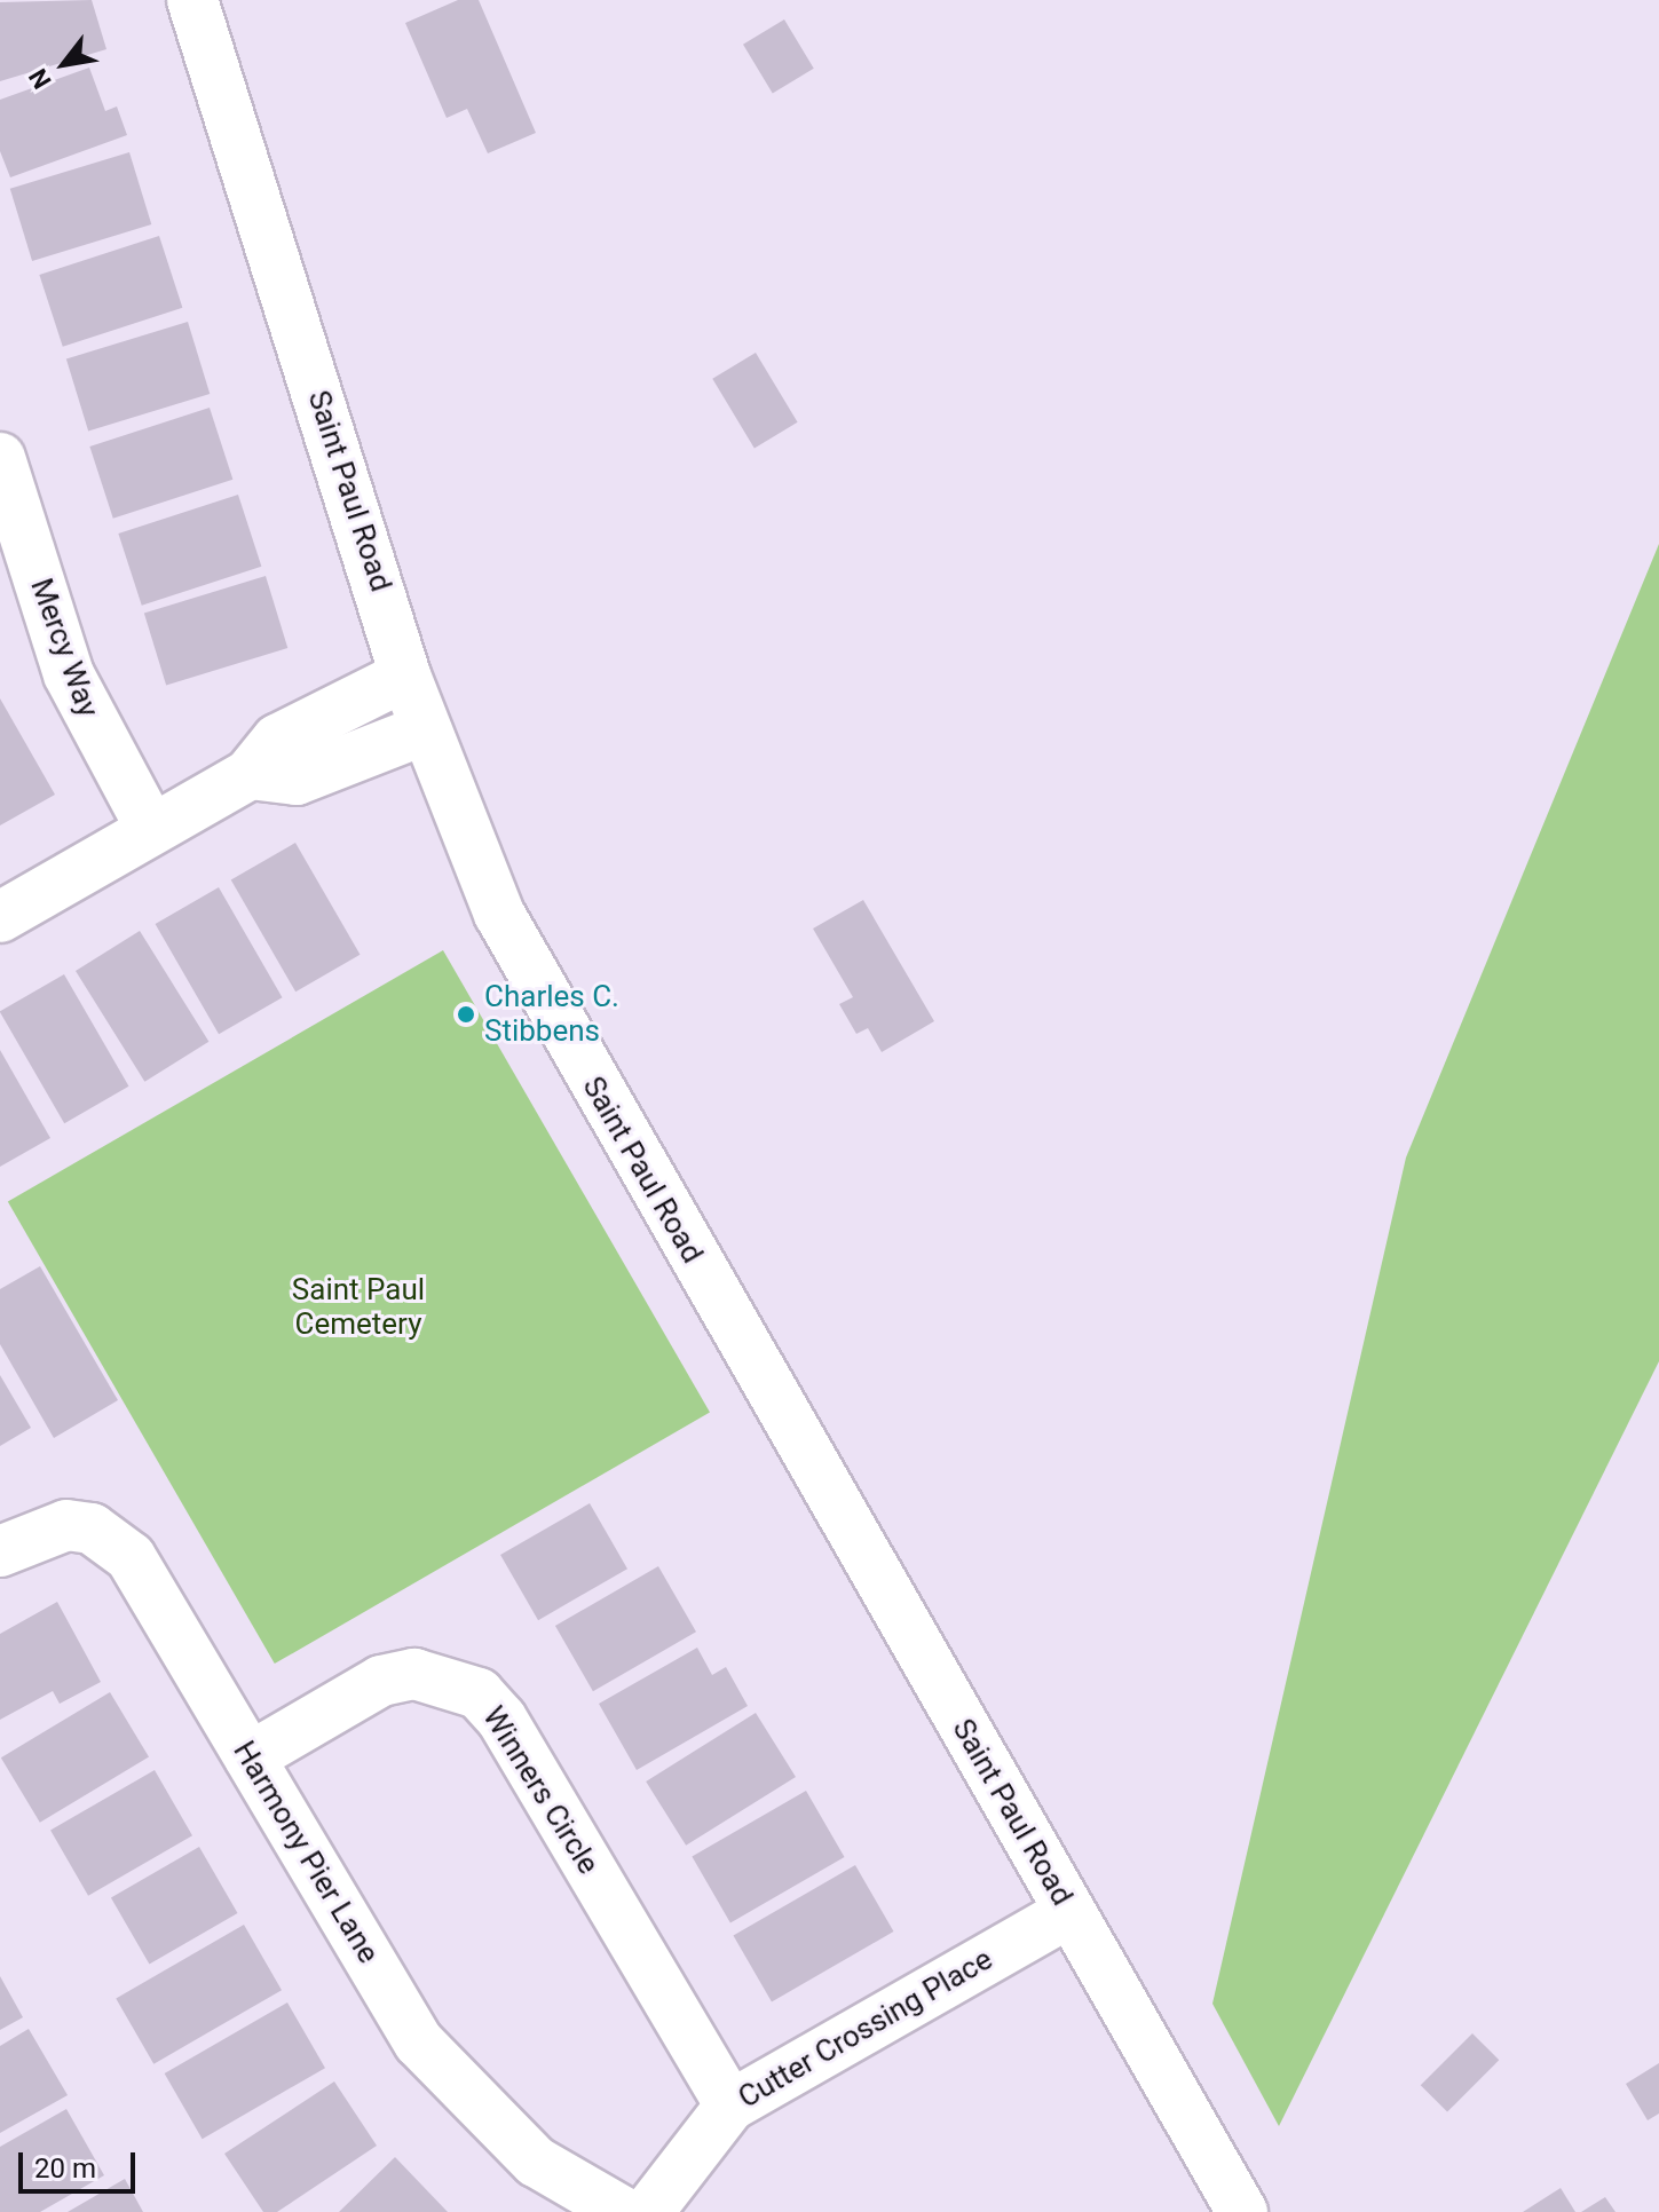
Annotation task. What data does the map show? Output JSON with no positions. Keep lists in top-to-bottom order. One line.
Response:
{"streets":{"street":["Saint Paul Road","Mercy Way","Winners Circle","Harmony Pier Lane","Cutter Crossing Place"]},"crossings":[["Saint Paul Road","Cutter Crossing Place"],["Winners Circle","Harmony Pier Lane"],["Winners Circle","Cutter Crossing Place"]],"parks":["Saint Paul Cemetery"],"places":["Charles C. Stibbens"],"scale_bar":"20 m","north":"bottom left"}
